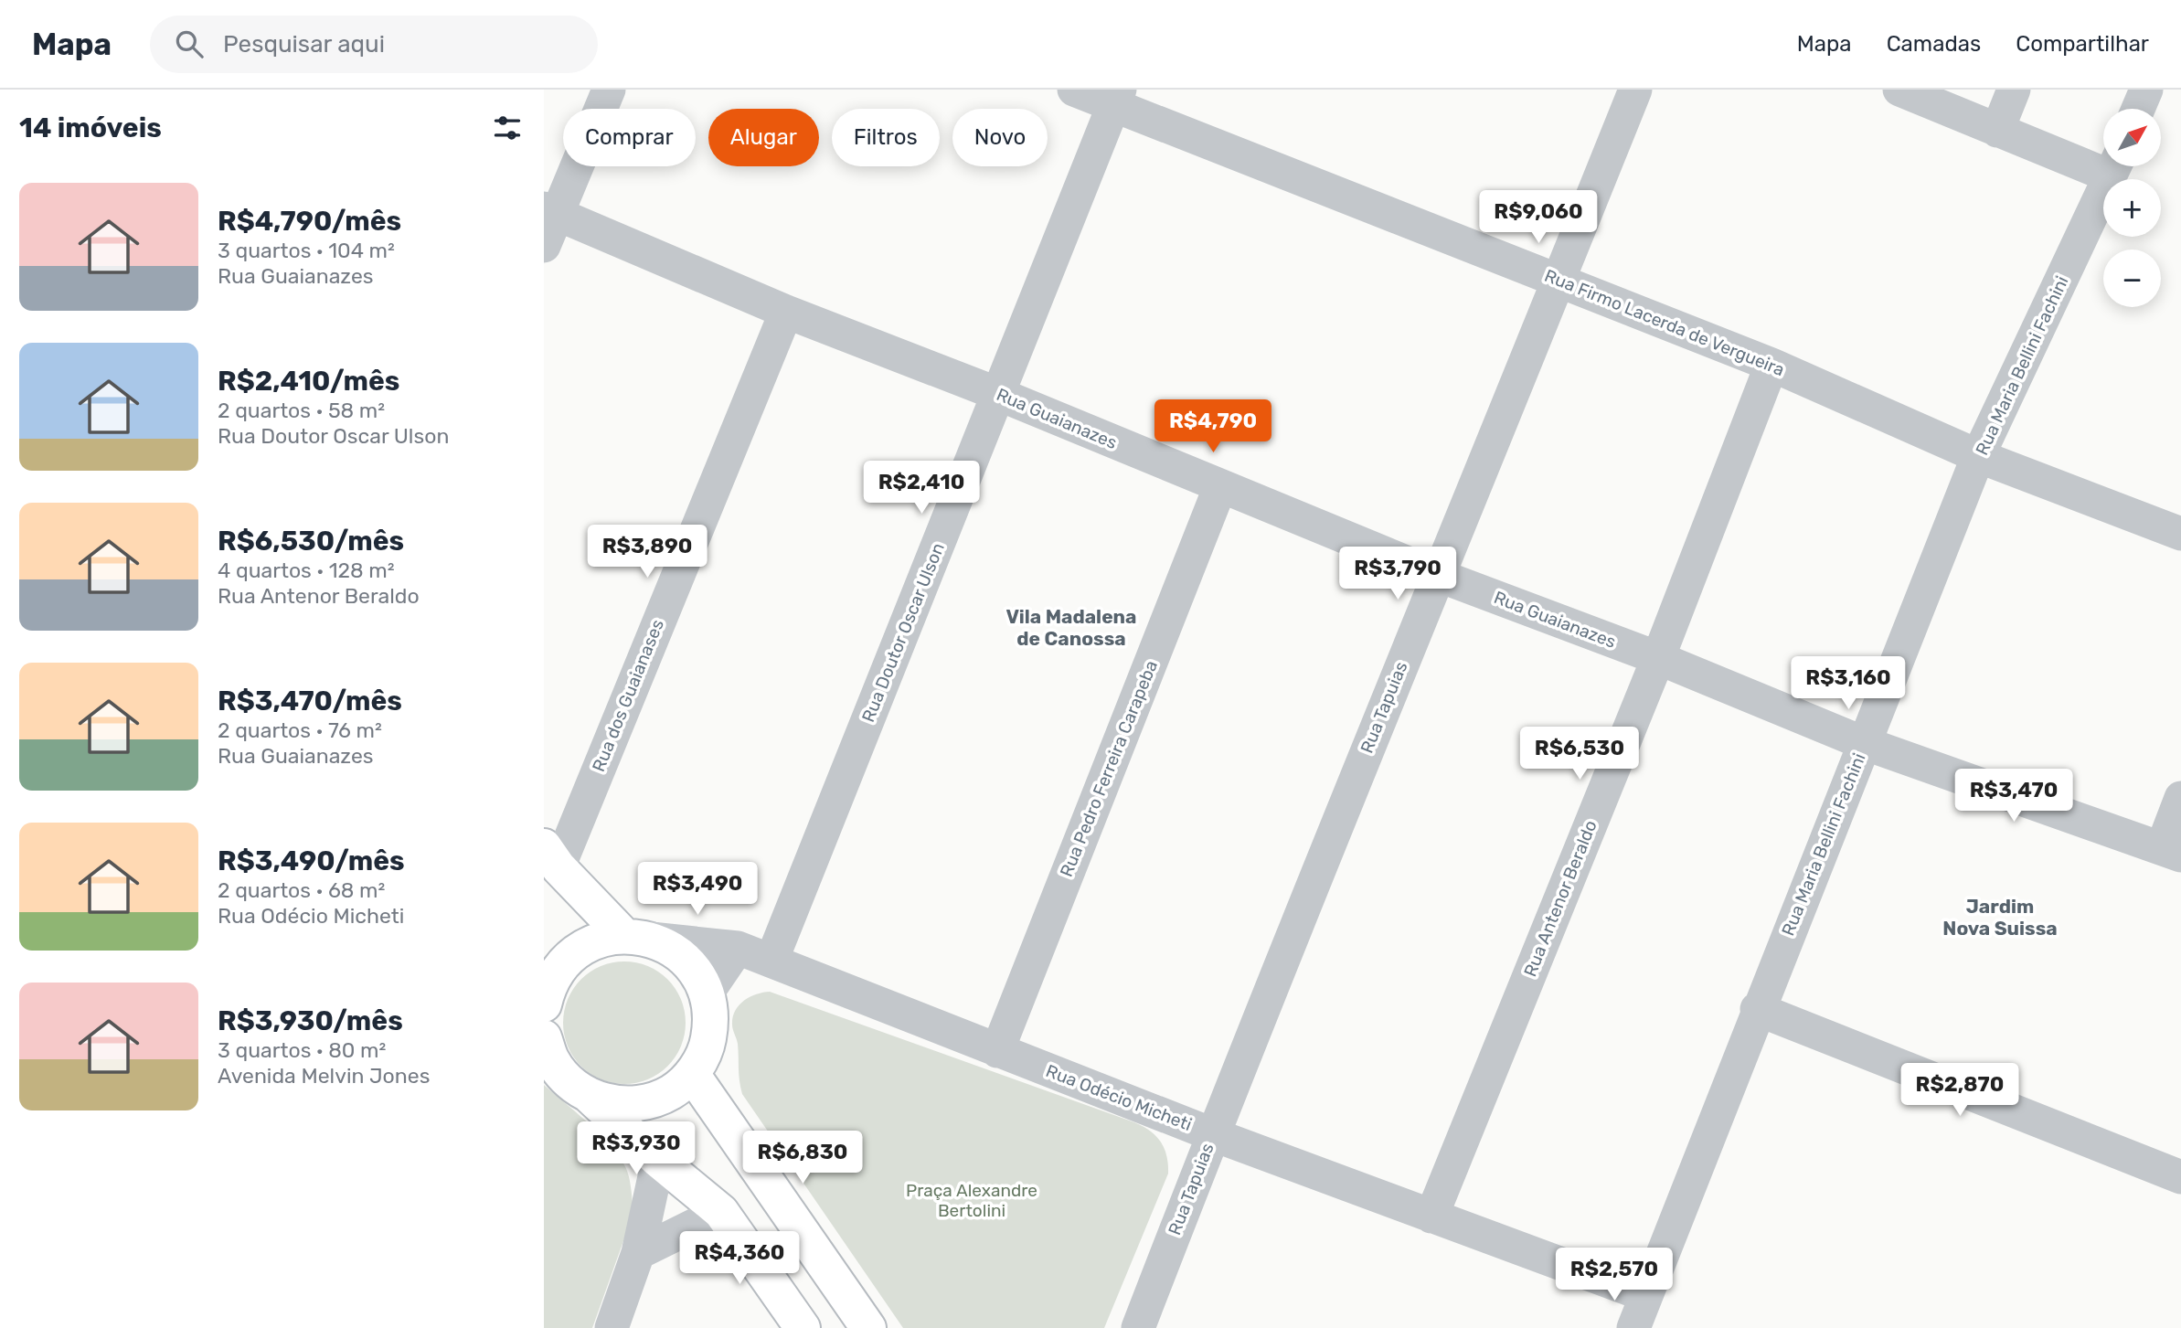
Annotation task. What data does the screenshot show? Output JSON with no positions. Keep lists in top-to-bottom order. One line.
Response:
{"streets":{"street":["Rua Firmo Lacerda de Vergueira","Rua Maria Bellini Fachini","Rua Guaianazes","Rua Doutor Oscar Ulson","Rua dos Guaianases","Rua Tapuias","Rua Pedro Ferreira Carapeba","Rua Antenor Beraldo","Rua Odécio Micheti"]},"crossings":[["Rua Firmo Lacerda de Vergueira","Rua Maria Bellini Fachini"],["Rua Firmo Lacerda de Vergueira","Rua Doutor Oscar Ulson"],["Rua Firmo Lacerda de Vergueira","Rua Tapuias"],["Rua Firmo Lacerda de Vergueira","Rua Antenor Beraldo"],["Rua Maria Bellini Fachini","Rua Guaianazes"],["Rua Maria Bellini Fachini","Rua Odécio Micheti"],["Rua Guaianazes","Rua Doutor Oscar Ulson"],["Rua Guaianazes","Rua dos Guaianases"],["Rua Guaianazes","Rua Tapuias"],["Rua Guaianazes","Rua Pedro Ferreira Carapeba"],["Rua Guaianazes","Rua Antenor Beraldo"],["Rua Doutor Oscar Ulson","Rua Odécio Micheti"],["Rua Tapuias","Rua Odécio Micheti"],["Rua Pedro Ferreira Carapeba","Rua Odécio Micheti"],["Rua Antenor Beraldo","Rua Odécio Micheti"]],"districts":["Vila Madalena de Canossa","Jardim Nova Suissa"],"parks":["Praça Alexandre Bertolini"],"north":"top right","page":{"header":"Mapa","search":"Pesquisar aqui","nav":["Mapa","Camadas","Compartilhar"],"heading":"14 imóveis","map_buttons":["+","−"],"chip":["Comprar","Alugar","Filtros","Novo"],"list":[{"name":"R$4,790/mês","note":"3 quartos · 104 m² · Rua Guaianazes"},{"name":"R$2,410/mês","note":"2 quartos · 58 m² · Rua Doutor Oscar Ulson"},{"name":"R$6,530/mês","note":"4 quartos · 128 m² · Rua Antenor Beraldo"},{"name":"R$3,470/mês","note":"2 quartos · 76 m² · Rua Guaianazes"},{"name":"R$3,490/mês","note":"2 quartos · 68 m² · Rua Odécio Micheti"},{"name":"R$3,930/mês","note":"3 quartos · 80 m² · Avenida Melvin Jones"}],"price":["R$9,060","R$4,790","R$2,410","R$3,890","R$3,790","R$3,160","R$6,530","R$3,470","R$3,490","R$2,870","R$3,930","R$6,830","R$4,360","R$2,570"]}}
